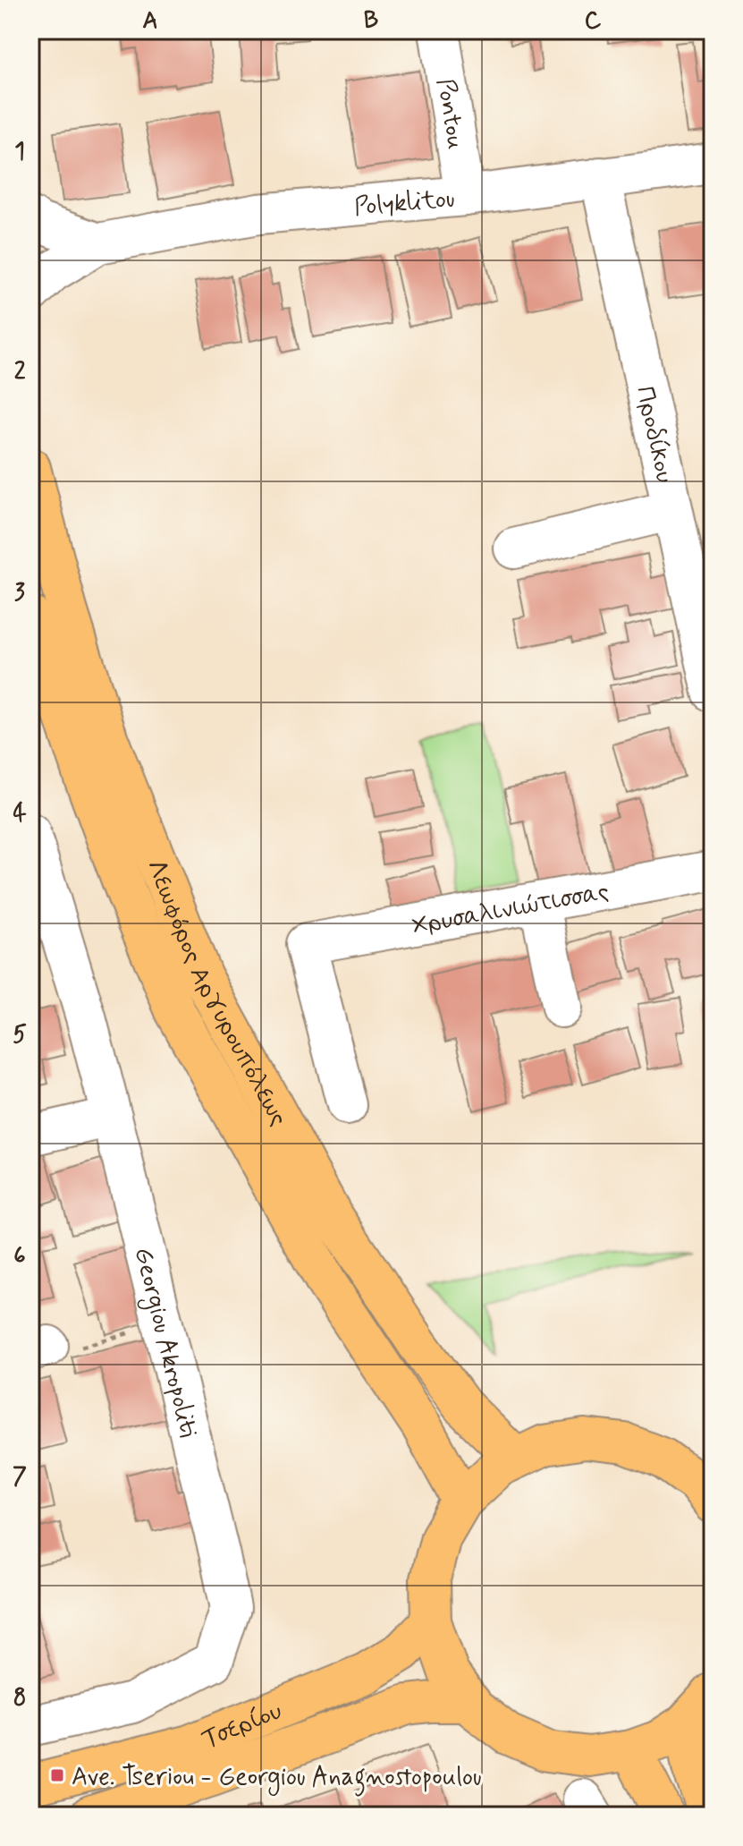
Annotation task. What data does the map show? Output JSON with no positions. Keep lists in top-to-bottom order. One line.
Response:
{"streets":{"main road":["Λεωφόρος Αργυρουπόλεως","Τσερίου"],"street":["Pontou","Polyklitou","Προδίκου","Χρυσαλινιώτισσας","Georgiou Akropoliti"]},"crossings":[["Pontou","Polyklitou"],["Polyklitou","Προδίκου"]],"places":{"transit":["Ave. Tseriou - Georgiou Anagnostopoulou"]},"grid":{"columns":["A","B","C"],"rows":["1","2","3","4","5","6","7","8"]}}
